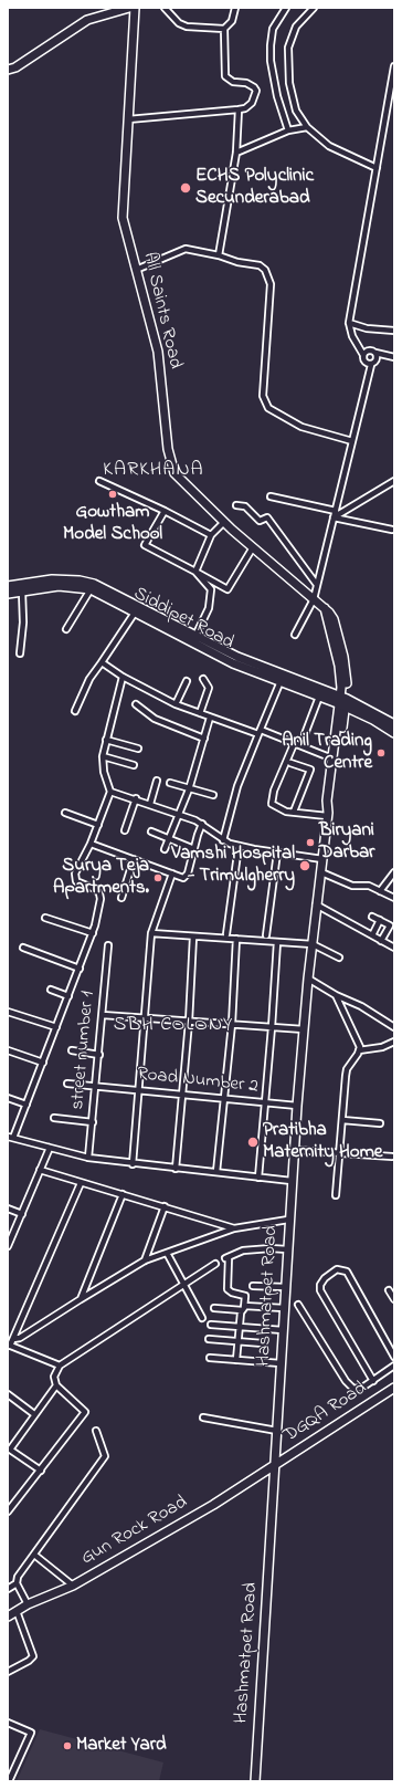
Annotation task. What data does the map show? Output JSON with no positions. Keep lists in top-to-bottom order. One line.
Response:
{"streets":{"main road":["All Saints Road","Siddipet Road","Hashmatpet Road","DGQA Road","Gun Rock Road"],"street":["street number 1","Road Number 2"]},"crossings":[["All Saints Road","Siddipet Road"],["All Saints Road","Hashmatpet Road"],["Siddipet Road","Hashmatpet Road"],["street number 1","Road Number 2"],["Road Number 2","Hashmatpet Road"],["Hashmatpet Road","DGQA Road"],["Hashmatpet Road","Gun Rock Road"],["DGQA Road","Gun Rock Road"]],"districts":["KARKHANA","SBH COLONY"],"places":["ECHS Polyclinic Secunderabad","Gowtham Model School","Anil Trading Centre","Biryani Darbar","Vamshi Hospital - Trimulgherry","Surya Teja Apartments.","Pratibha Maternity Home","Market Yard"]}
